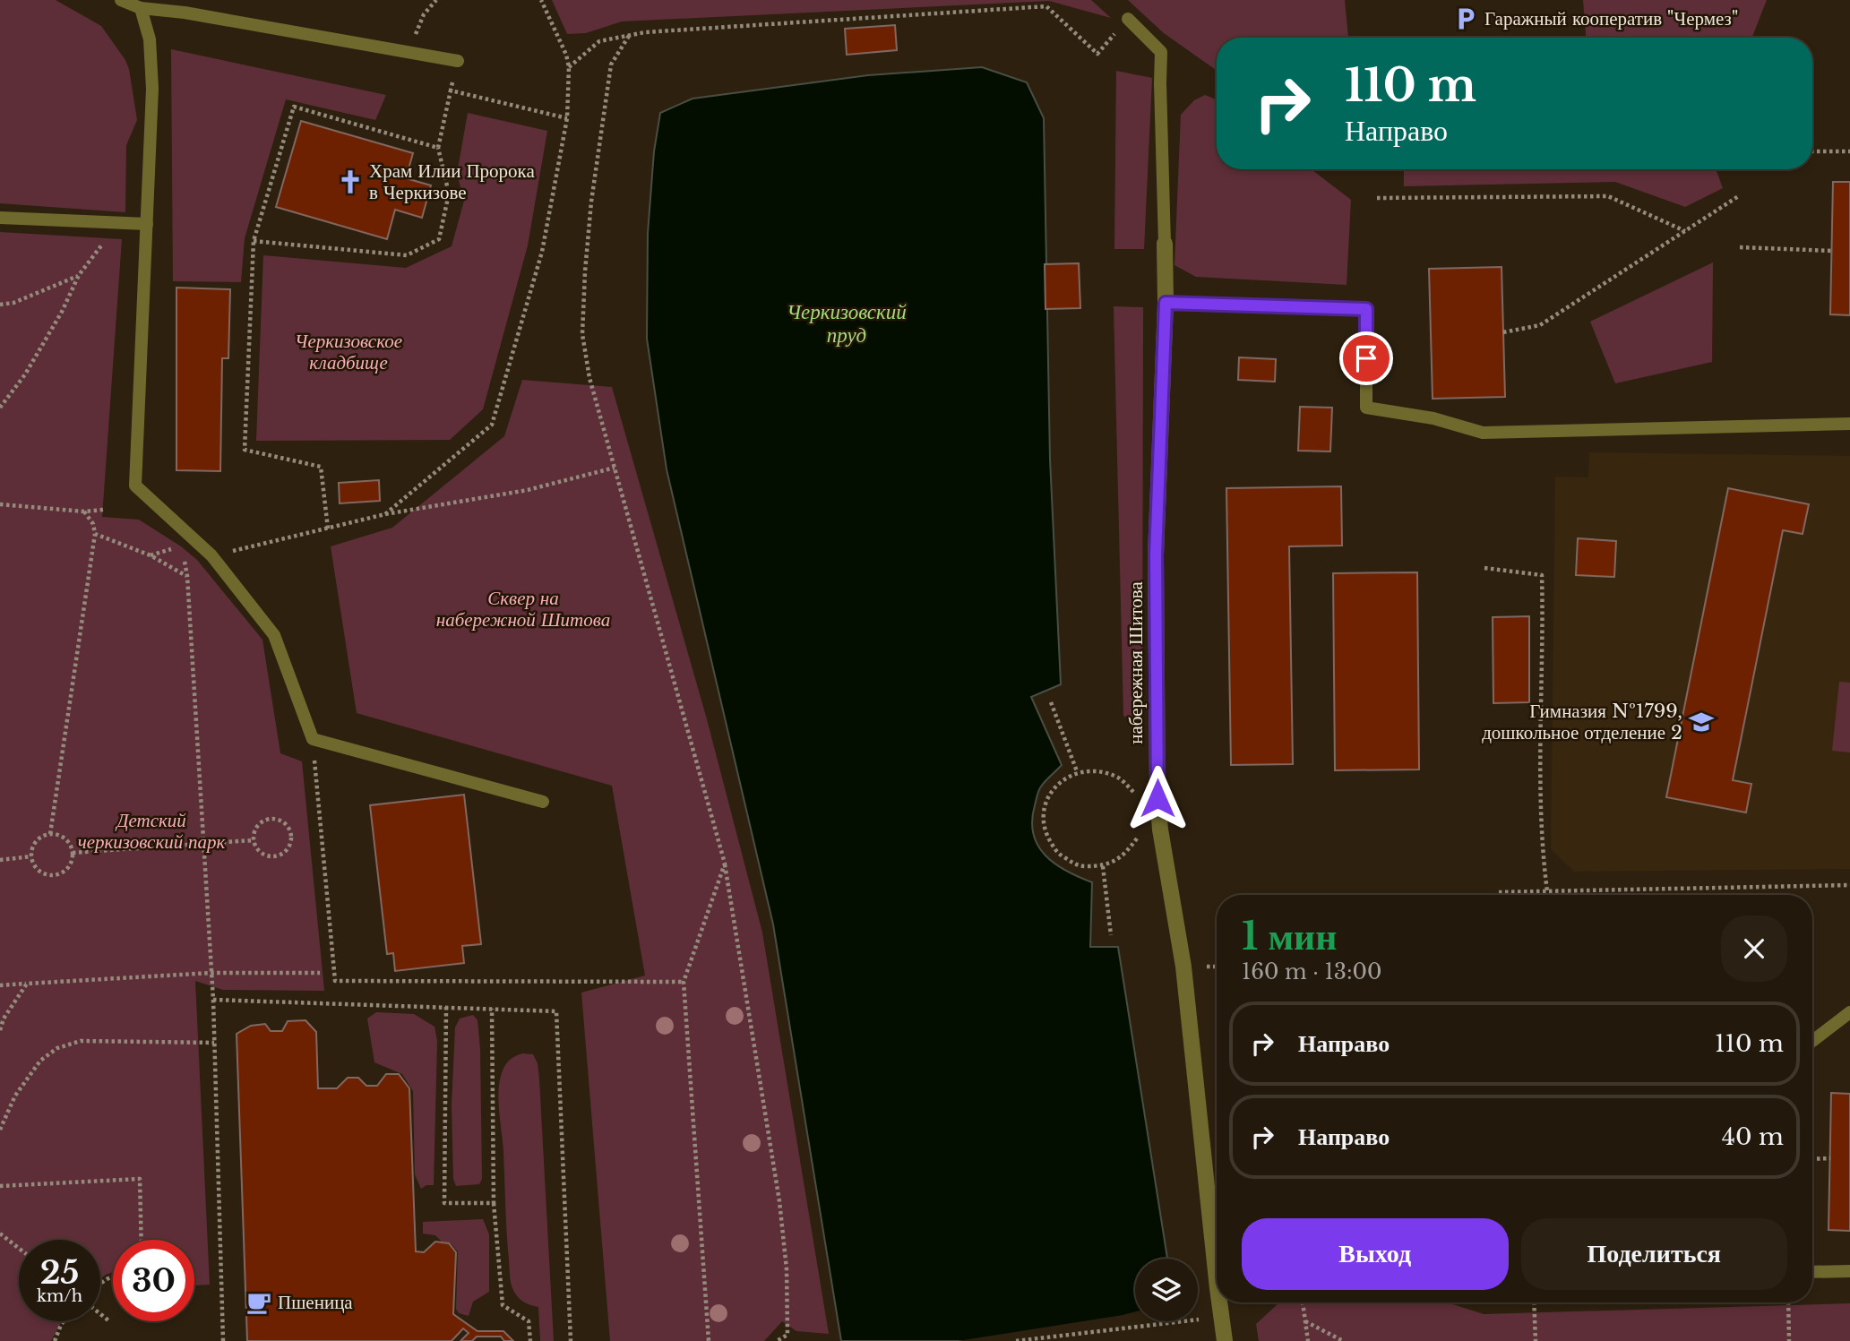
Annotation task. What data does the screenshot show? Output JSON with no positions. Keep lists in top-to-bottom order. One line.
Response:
{"streets":{"street":["набережная Шитова"]},"water":["Черкизовский пруд"],"parks":["Черкизовское кладбище","Сквер на набережной Шитова","Детский черкизовский парк"],"places":{"parking":["Гаражный кооператив \"Чермез\""],"church":["Храм Илии Пророка в Черкизове"],"school or university":["Гимназия №1799, дошкольное отделение 2"],"cafe":["Пшеница"]},"page":{"turn":["110 m","Направо"],"heading":["1 мин","160 m · 13:00"],"list":[{"name":"Направо","value":"110 m"},{"name":"Направо","value":"40 m"}],"buttons":["Выход","Поделиться"],"speed":"25 km/h","limit":"30"}}
